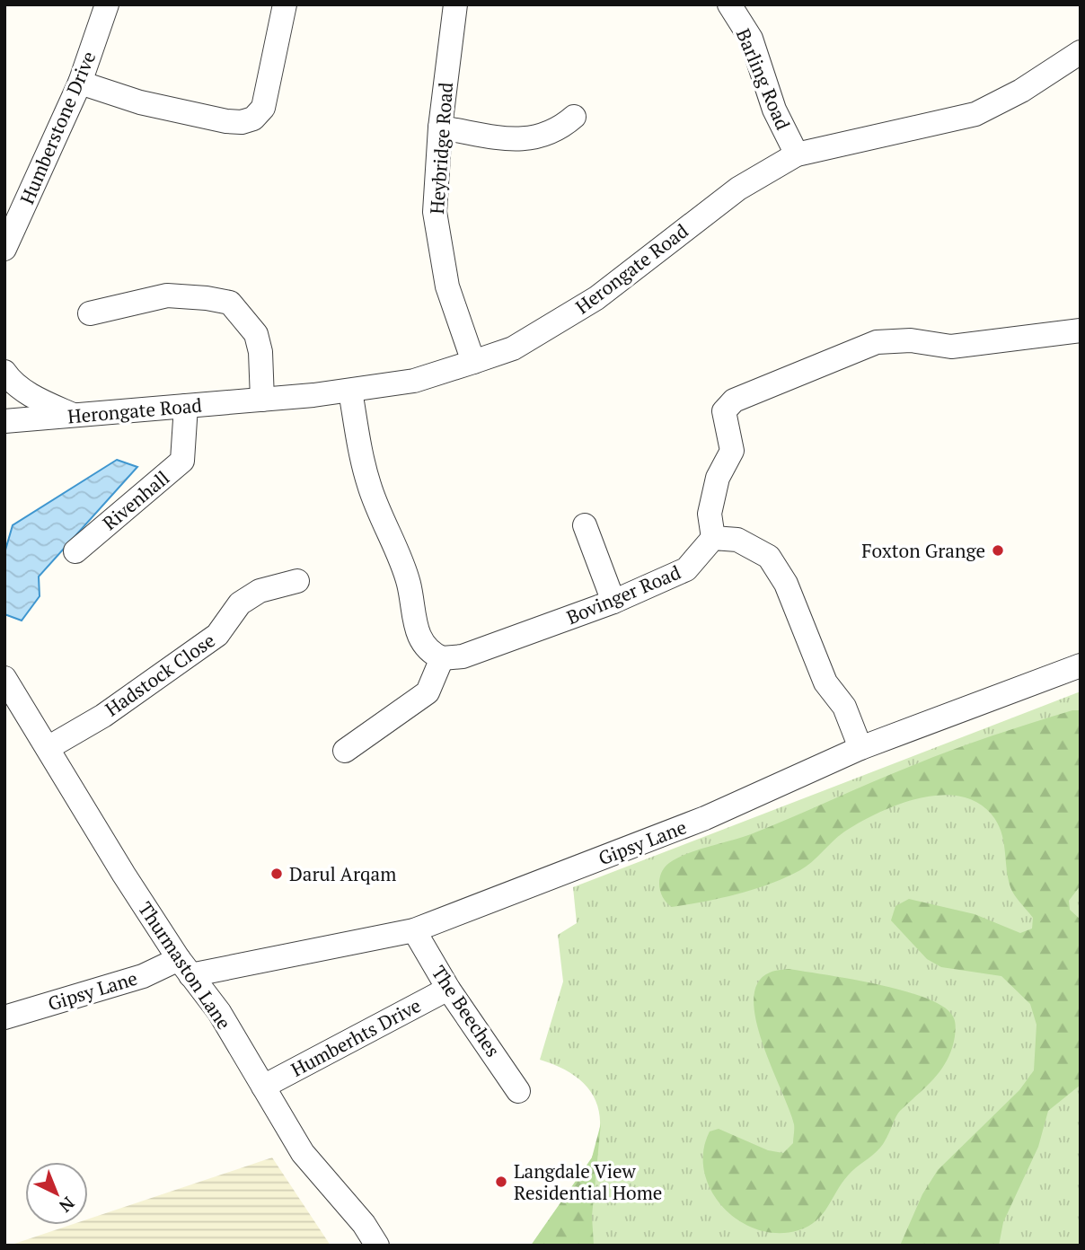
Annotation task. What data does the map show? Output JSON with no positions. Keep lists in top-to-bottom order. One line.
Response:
{"streets":{"street":["Barling Road","Humberstone Drive","Heybridge Road","Herongate Road","Rivenhall","Bovinger Road","Hadstock Close","Gipsy Lane","Thurmaston Lane","The Beeches","Humberhts Drive"]},"crossings":[["Barling Road","Herongate Road"],["Heybridge Road","Herongate Road"],["Herongate Road","Rivenhall"],["Hadstock Close","Thurmaston Lane"],["Gipsy Lane","Thurmaston Lane"],["Gipsy Lane","The Beeches"],["Thurmaston Lane","Humberhts Drive"],["The Beeches","Humberhts Drive"]],"places":["Foxton Grange","Darul Arqam","Langdale View Residential Home"],"north":"bottom right"}
